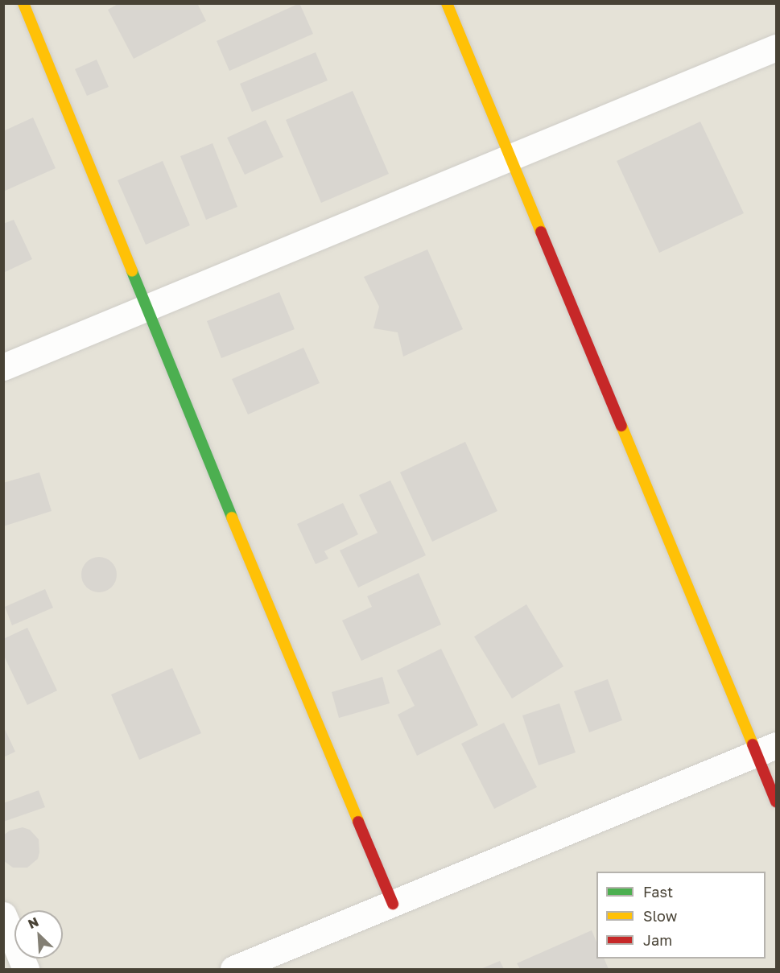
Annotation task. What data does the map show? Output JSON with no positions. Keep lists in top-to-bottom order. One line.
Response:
{"legend":["Fast","Slow","Jam"],"north":"top left"}
